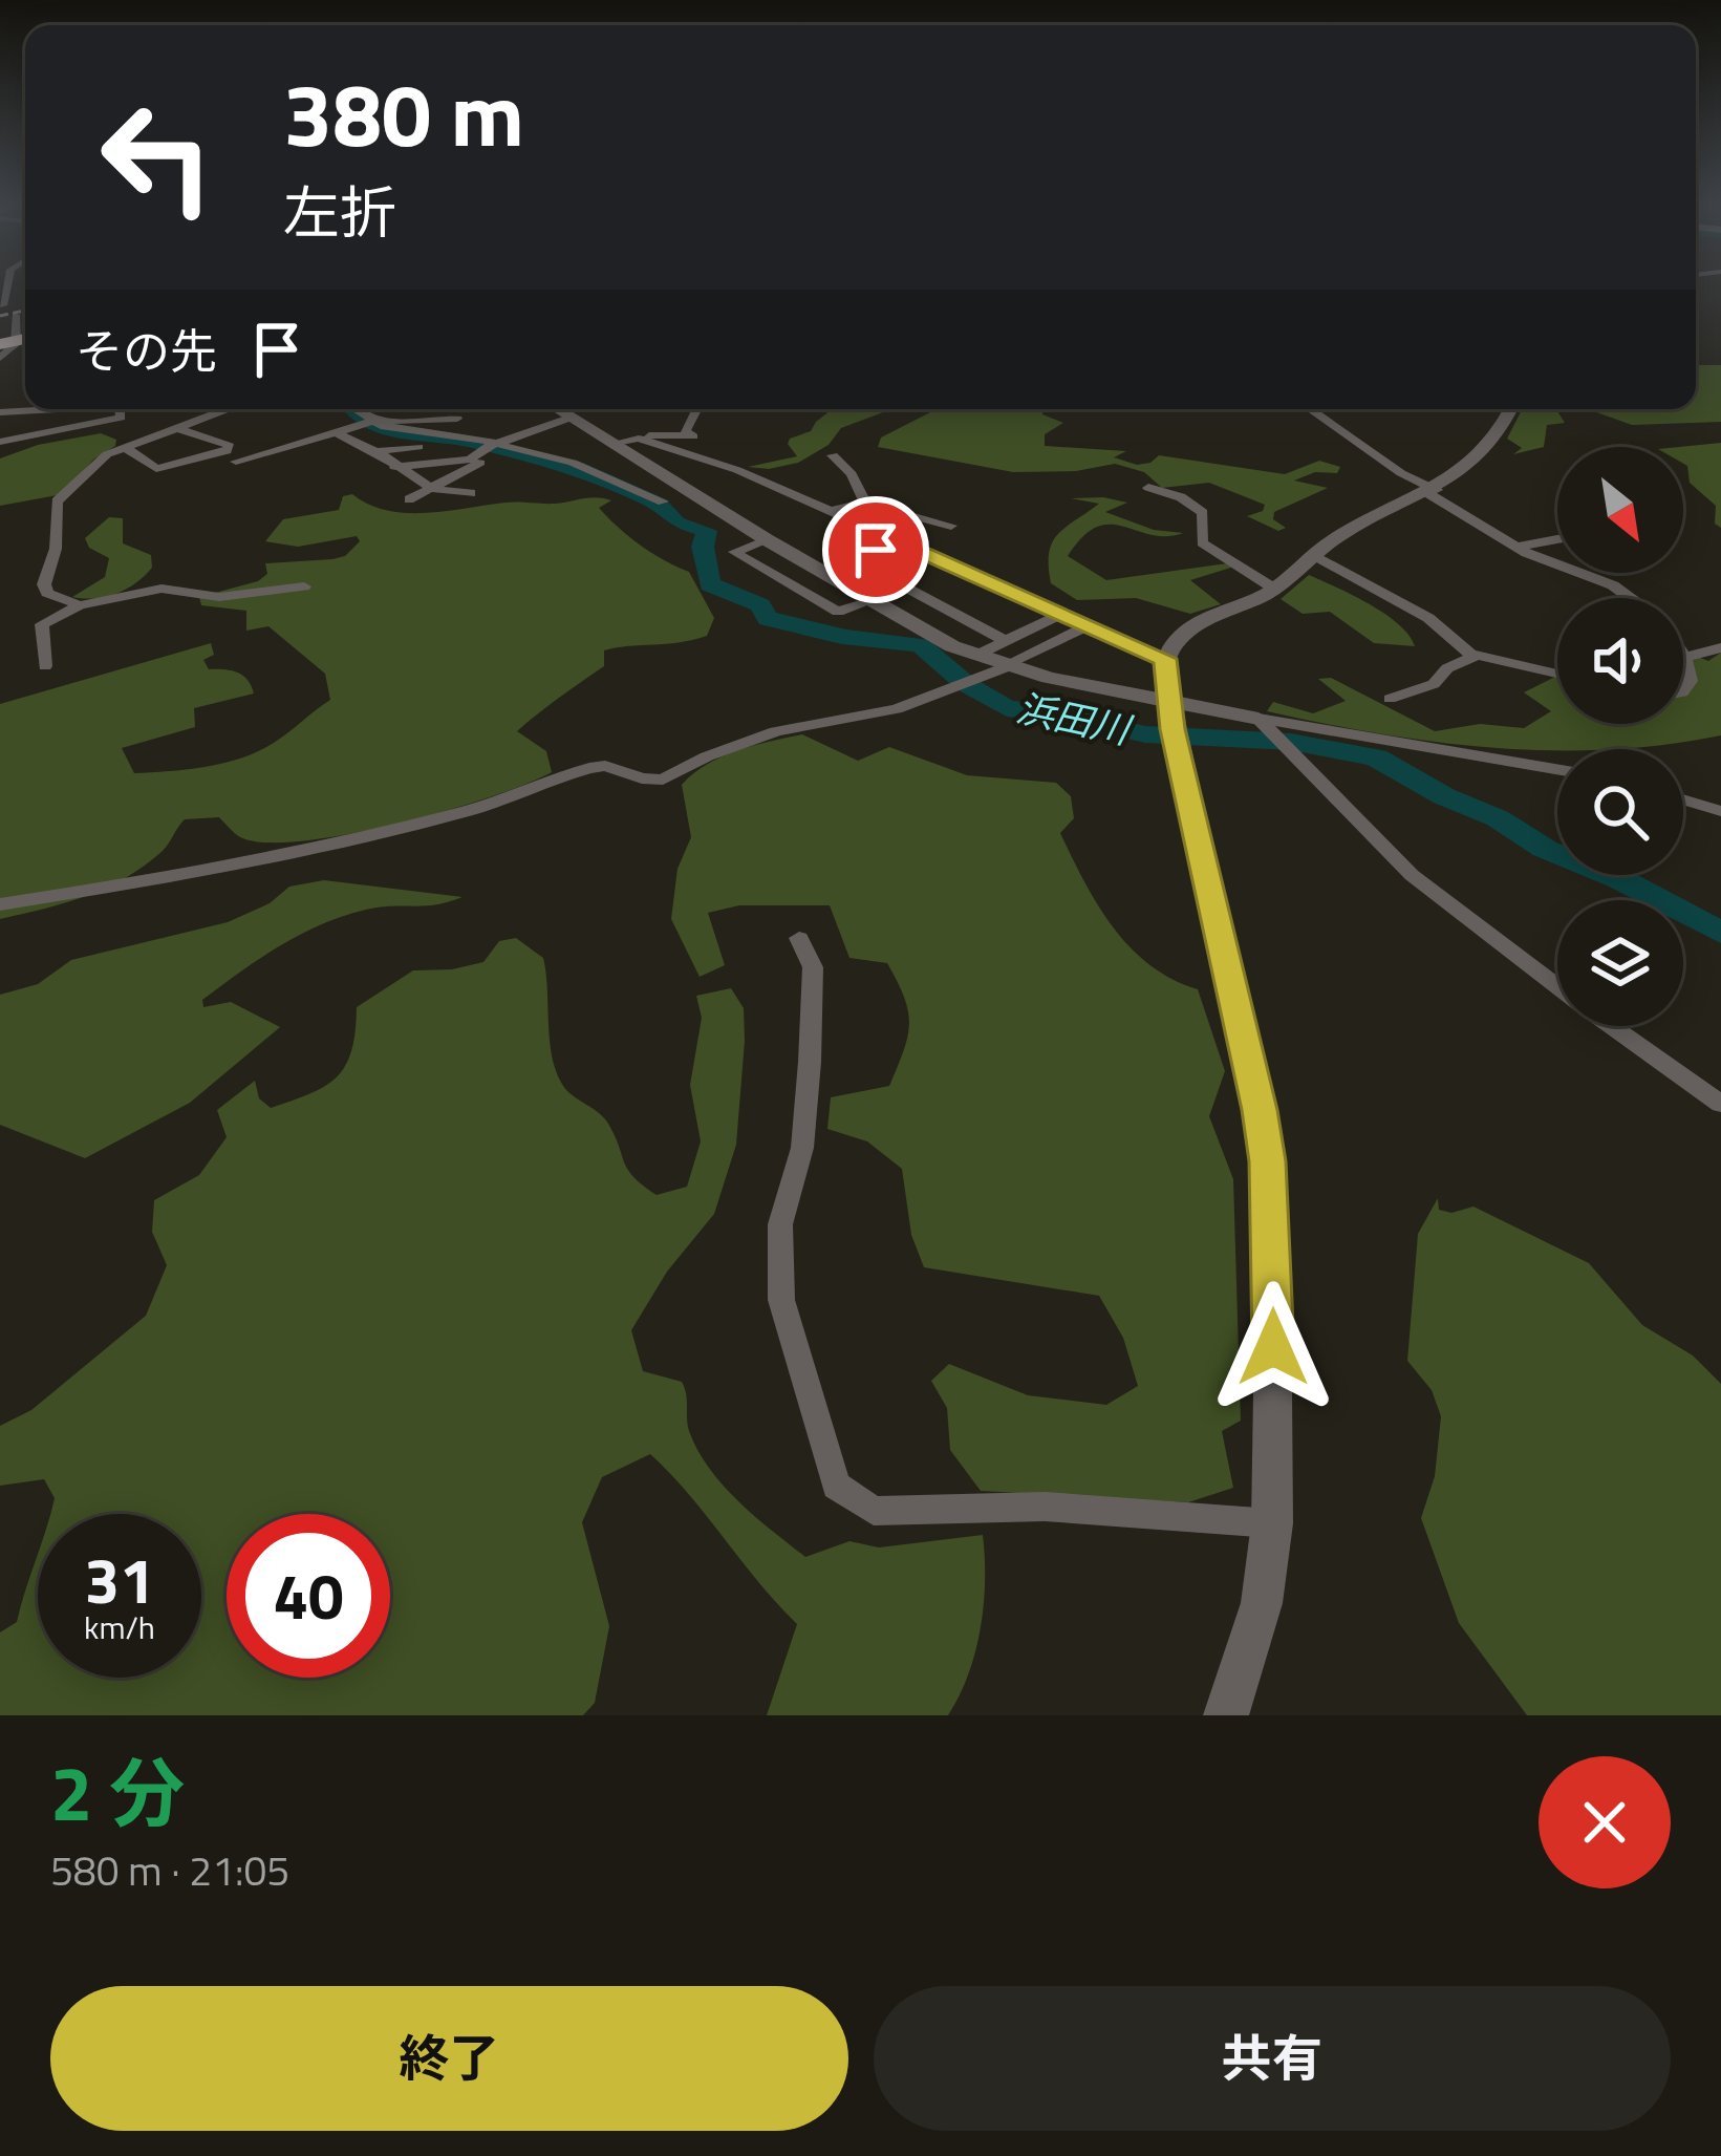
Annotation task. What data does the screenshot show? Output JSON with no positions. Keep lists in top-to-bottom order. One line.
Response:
{"water":["浜田川"],"north":"bottom right","page":{"turn":["380 m","左折"],"then":"その先","speed":"31 km/h","limit":"40","heading":["2 分","580 m · 21:05"],"buttons":["終了","共有"]}}
